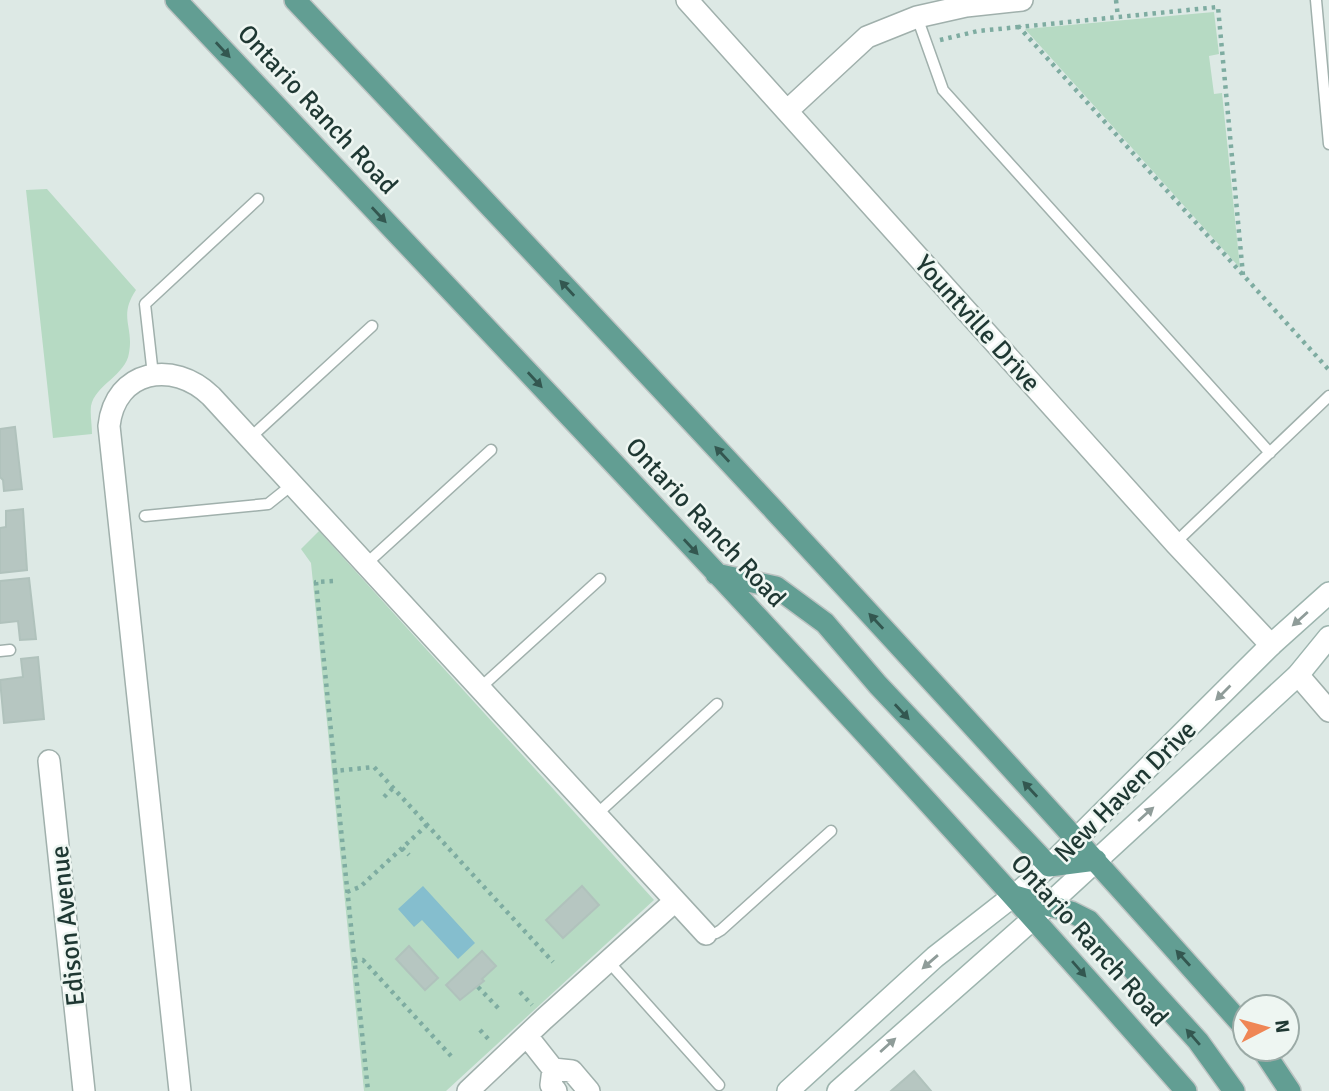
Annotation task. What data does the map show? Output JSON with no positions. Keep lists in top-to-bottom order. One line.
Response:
{"streets":{"main road":["Ontario Ranch Road"],"street":["Yountville Drive","New Haven Drive","Edison Avenue"]},"crossings":[["Ontario Ranch Road","New Haven Drive"],["Yountville Drive","New Haven Drive"]],"north":"right"}
